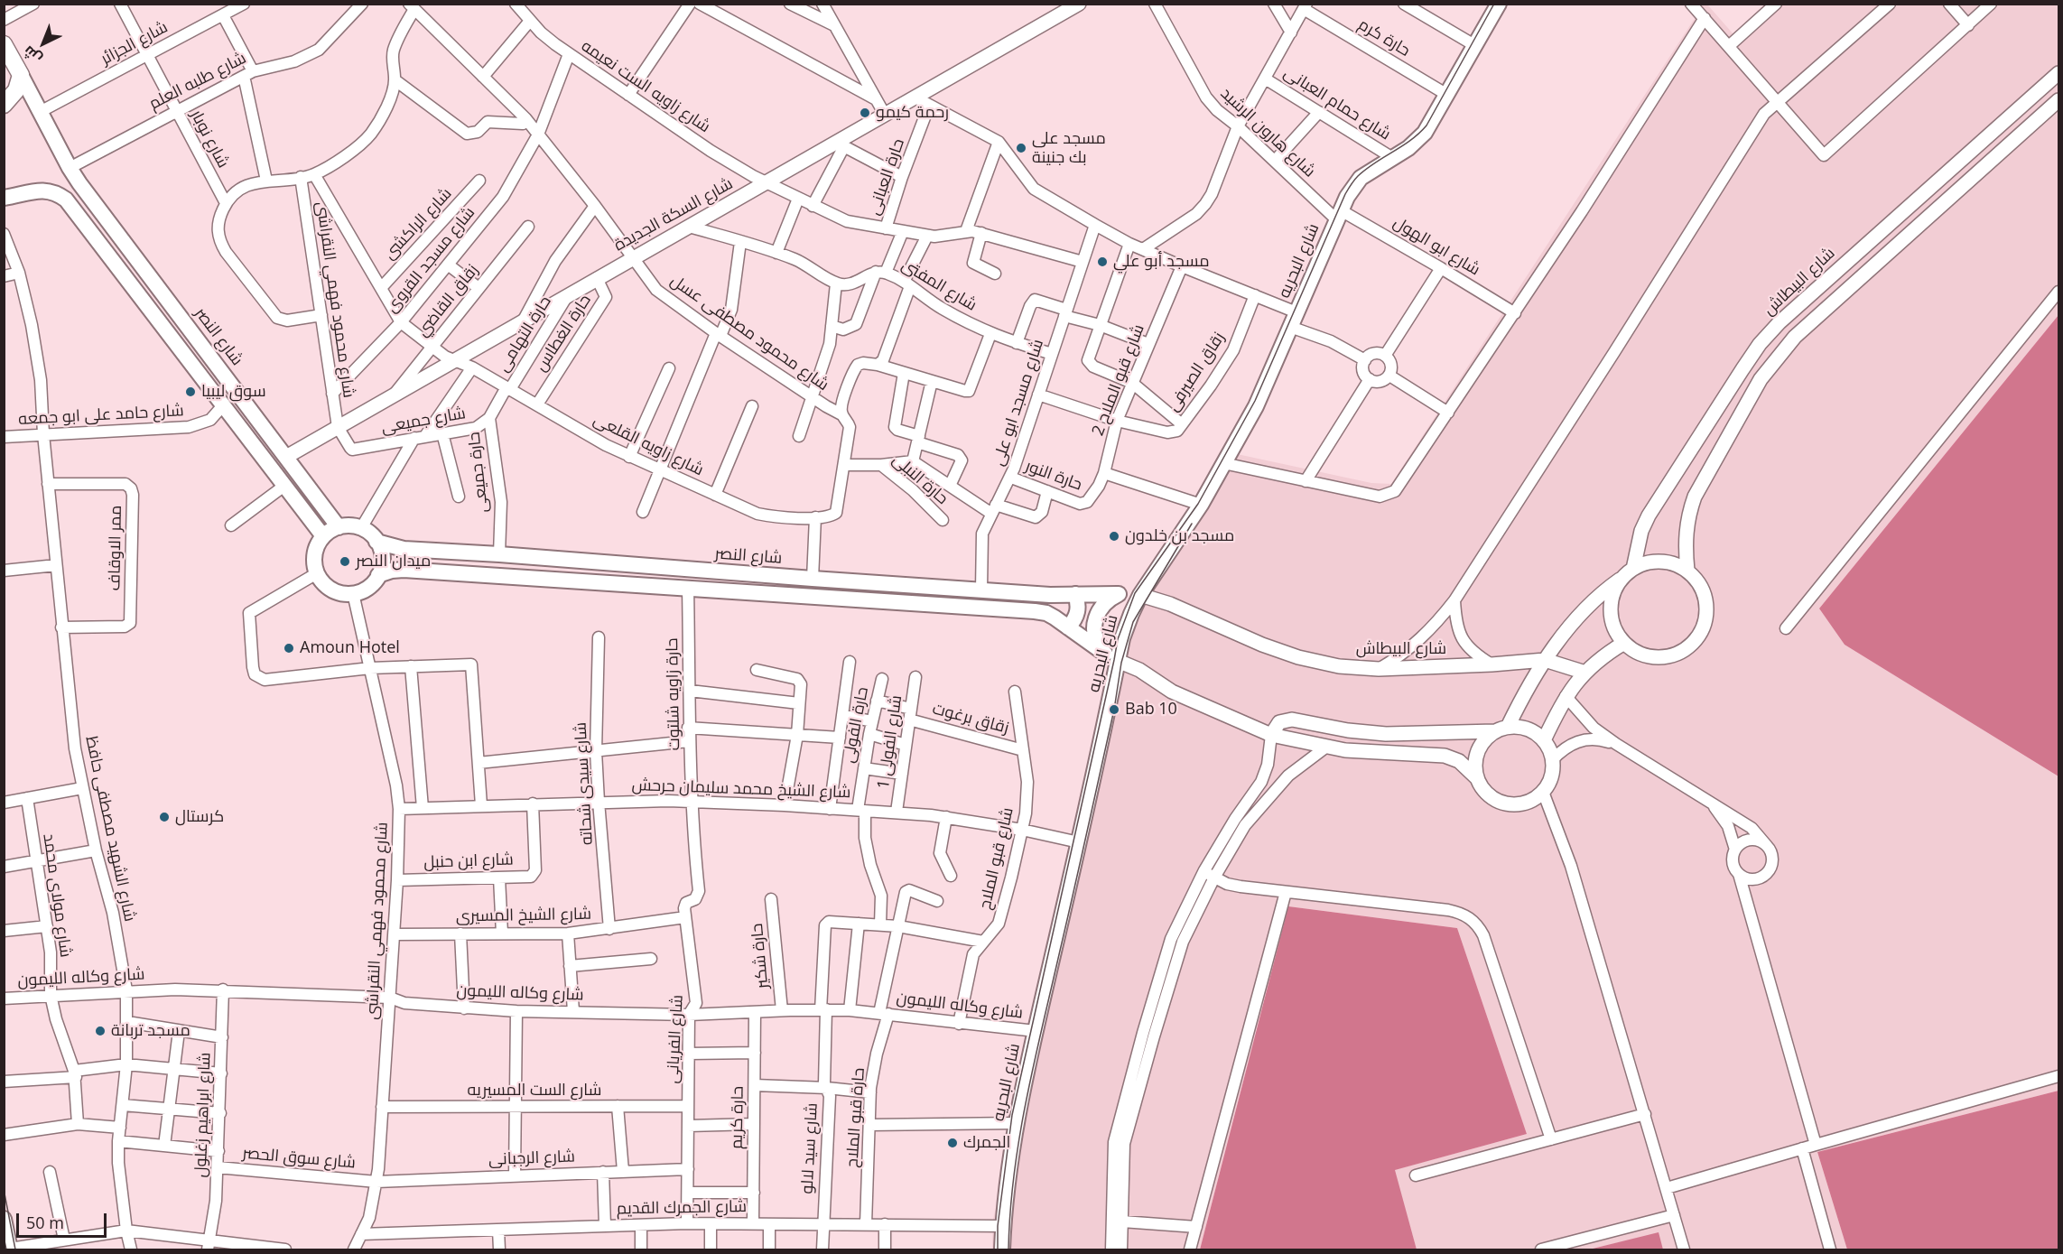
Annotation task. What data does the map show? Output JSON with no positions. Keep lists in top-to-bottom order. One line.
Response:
{"streets":{"main road":["شارع البحريه","شارع النصر"],"street":["حارة كرم","شارع الجزائر","شارع طلبه العلم","شارع زاويه الست نعيمه","شارع حمام العبانى","شارع هارون الرشيد","شارع نوبار","حارة العبانى","شارع السكة الجديدة","شارع الراكشى","شارع ابو الهول","شارع مسجد القروى","شارع البيطاش","شارع المفتى","شارع محمود فهمي النقراشى","زقاق القاضي","حارة الغطاس","شارع محمود مصطفى عسل","حارة التهامى","زقاق الصيرفى","شارع قبو الملاح 2","شارع مسجد ابو على","شارع حامد على ابو جمعه","شارع جميعى","شارع زاويه القلعى","حارة جميعى","حارة النور","حارة النبلى","ممر الاوقاف","حارة زاويه شلتوت","زقاق برغوت","حارة الفولى","شارع الفولى 1","شارع سيدى شحاته","شارع الشيخ محمد سليمان حرحش","شارع الشهيد مصطفى حافظ","شارع قبو الملاح","شارع ابن حنبل","شارع مولاى محمد","شارع الشيخ المسيرى","حارة شكير","شارع وكاله الليمون","شارع الفريانى","شارع الست المسيريه","شارع ابراهيم زغلول","حارة كريم","حارة قبو الملاح","شارع سيد لالو","شارع سوق الحصر","شارع الرجبانى","شارع الجمرك القديم"]},"crossings":[["حارة كرم","شارع البحريه"],["شارع الجزائر","شارع نوبار"],["شارع الجزائر","شارع النصر"],["شارع طلبه العلم","شارع نوبار"],["شارع طلبه العلم","شارع النصر"],["شارع زاويه الست نعيمه","حارة العبانى"],["شارع زاويه الست نعيمه","شارع السكة الجديدة"],["شارع زاويه الست نعيمه","شارع مسجد القروى"],["شارع زاويه الست نعيمه","شارع مسجد ابو على"],["شارع حمام العبانى","شارع البحريه"],["شارع هارون الرشيد","شارع ابو الهول"],["شارع هارون الرشيد","شارع البحريه"],["شارع السكة الجديدة","شارع محمود فهمي النقراشى"],["شارع السكة الجديدة","زقاق القاضي"],["شارع السكة الجديدة","حارة الغطاس"],["شارع السكة الجديدة","شارع محمود مصطفى عسل"],["شارع السكة الجديدة","حارة التهامى"],["شارع السكة الجديدة","شارع النصر"],["شارع السكة الجديدة","شارع جميعى"],["شارع السكة الجديدة","شارع زاويه القلعى"],["شارع ابو الهول","شارع البحريه"],["شارع مسجد القروى","شارع محمود فهمي النقراشى"],["شارع مسجد القروى","شارع محمود مصطفى عسل"],["شارع مسجد القروى","شارع زاويه القلعى"],["شارع البحريه","شارع البيطاش"],["شارع البحريه","شارع النصر"],["شارع البحريه","شارع الشيخ محمد سليمان حرحش"],["شارع البحريه","شارع وكاله الليمون"],["شارع البحريه","شارع الجمرك القديم"],["شارع البيطاش","شارع النصر"],["شارع المفتى","شارع مسجد ابو على"],["شارع محمود فهمي النقراشى","شارع النصر"],["شارع محمود فهمي النقراشى","شارع جميعى"],["شارع محمود فهمي النقراشى","شارع الشيخ محمد سليمان حرحش"],["شارع محمود فهمي النقراشى","شارع ابن حنبل"],["شارع محمود فهمي النقراشى","شارع الشيخ المسيرى"],["شارع محمود فهمي النقراشى","شارع وكاله الليمون"],["شارع محمود فهمي النقراشى","شارع الست المسيريه"],["شارع محمود فهمي النقراشى","شارع سوق الحصر"],["شارع محمود فهمي النقراشى","شارع الرجبانى"],["شارع محمود فهمي النقراشى","شارع الجمرك القديم"],["زقاق القاضي","شارع زاويه القلعى"],["حارة الغطاس","شارع زاويه القلعى"],["حارة التهامى","شارع جميعى"],["حارة التهامى","شارع زاويه القلعى"],["شارع النصر","شارع مسجد ابو على"],["شارع النصر","حارة جميعى"],["زقاق الصيرفى","شارع قبو الملاح 2"],["شارع قبو الملاح 2","حارة النور"],["شارع مسجد ابو على","حارة النور"],["شارع حامد على ابو جمعه","شارع الشهيد مصطفى حافظ"],["شارع جميعى","شارع زاويه القلعى"],["شارع جميعى","حارة جميعى"],["شارع زاويه القلعى","حارة النبلى"],["ممر الاوقاف","شارع الشهيد مصطفى حافظ"],["حارة زاويه شلتوت","شارع الشيخ محمد سليمان حرحش"],["زقاق برغوت","حارة الفولى"],["زقاق برغوت","شارع الفولى 1"],["زقاق برغوت","شارع قبو الملاح"],["حارة الفولى","شارع الشيخ محمد سليمان حرحش"],["شارع الفولى 1","شارع الشيخ محمد سليمان حرحش"],["شارع سيدى شحاته","شارع الشيخ محمد سليمان حرحش"],["شارع سيدى شحاته","شارع الشيخ المسيرى"],["شارع الشيخ محمد سليمان حرحش","شارع قبو الملاح"],["شارع الشيخ محمد سليمان حرحش","شارع ابن حنبل"],["شارع الشهيد مصطفى حافظ","شارع وكاله الليمون"],["شارع قبو الملاح","شارع وكاله الليمون"],["شارع مولاى محمد","شارع وكاله الليمون"],["شارع الشيخ المسيرى","شارع الفريانى"],["حارة شكير","شارع وكاله الليمون"],["شارع وكاله الليمون","شارع الفريانى"],["شارع وكاله الليمون","شارع ابراهيم زغلول"],["شارع وكاله الليمون","حارة كريم"],["شارع وكاله الليمون","حارة قبو الملاح"],["شارع وكاله الليمون","شارع سيد لالو"],["شارع الفريانى","شارع الست المسيريه"],["شارع الفريانى","شارع الرجبانى"],["شارع الفريانى","شارع الجمرك القديم"],["شارع ابراهيم زغلول","شارع سوق الحصر"],["حارة كريم","شارع الجمرك القديم"],["حارة قبو الملاح","شارع الجمرك القديم"],["شارع سيد لالو","شارع الجمرك القديم"],["شارع سوق الحصر","شارع الرجبانى"]],"places":["رحمة كيمو","مسجد على بك جنينة","مسجد أبو علي","سوق ليبيا","مسجد بن خلدون","ميدان النصر","Amoun Hotel","Bab 10","كرستال","مسجد تربانة","الجمرك"],"scale_bar":"50 m","north":"bottom left"}
